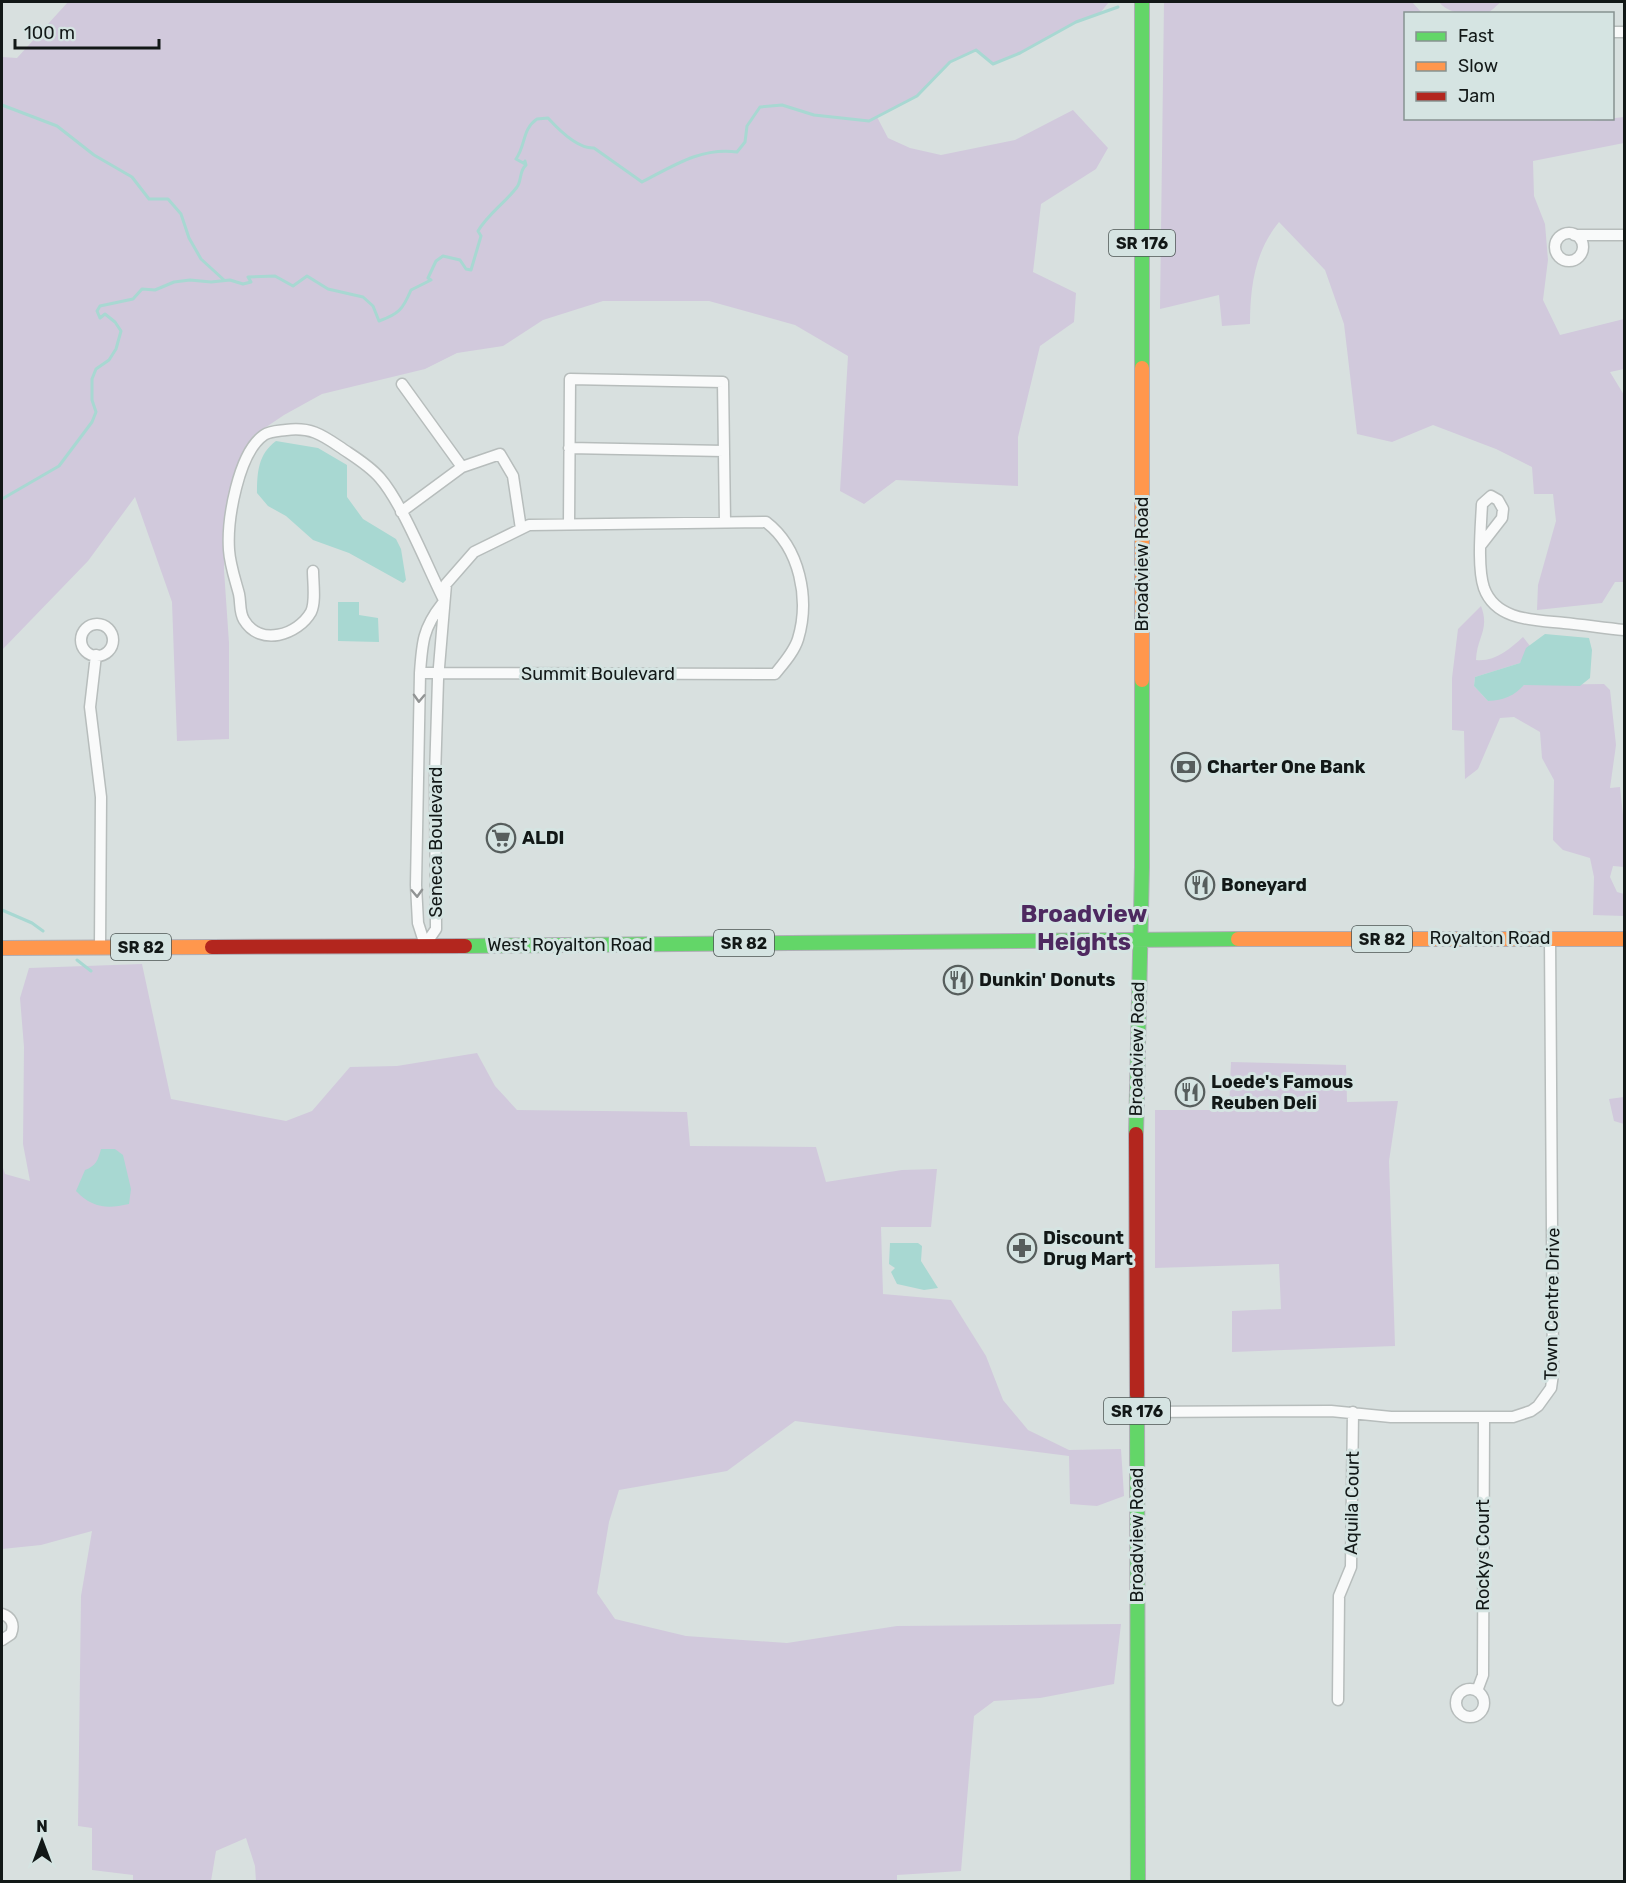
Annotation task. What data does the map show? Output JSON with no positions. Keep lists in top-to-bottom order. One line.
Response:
{"streets":{"main road":["SR 176","Broadview Road","Royalton Road","SR 82","West Royalton Road"],"street":["Summit Boulevard","Seneca Boulevard","Town Centre Drive","Aquila Court","Rockys Court"]},"crossings":[["Broadview Road","Royalton Road"],["Broadview Road","West Royalton Road"],["Broadview Road","Town Centre Drive"],["Summit Boulevard","Seneca Boulevard"],["Seneca Boulevard","West Royalton Road"],["Royalton Road","West Royalton Road"],["Royalton Road","Town Centre Drive"],["Town Centre Drive","Aquila Court"],["Town Centre Drive","Rockys Court"]],"districts":["Broadview Heights"],"places":{"bank":["Charter One Bank"],"supermarket":["ALDI"],"restaurant":["Boneyard","Dunkin' Donuts","Loede's Famous Reuben Deli"],"pharmacy":["Discount Drug Mart"]},"legend":["Fast","Slow","Jam"],"scale_bar":"100 m","north":"top"}
